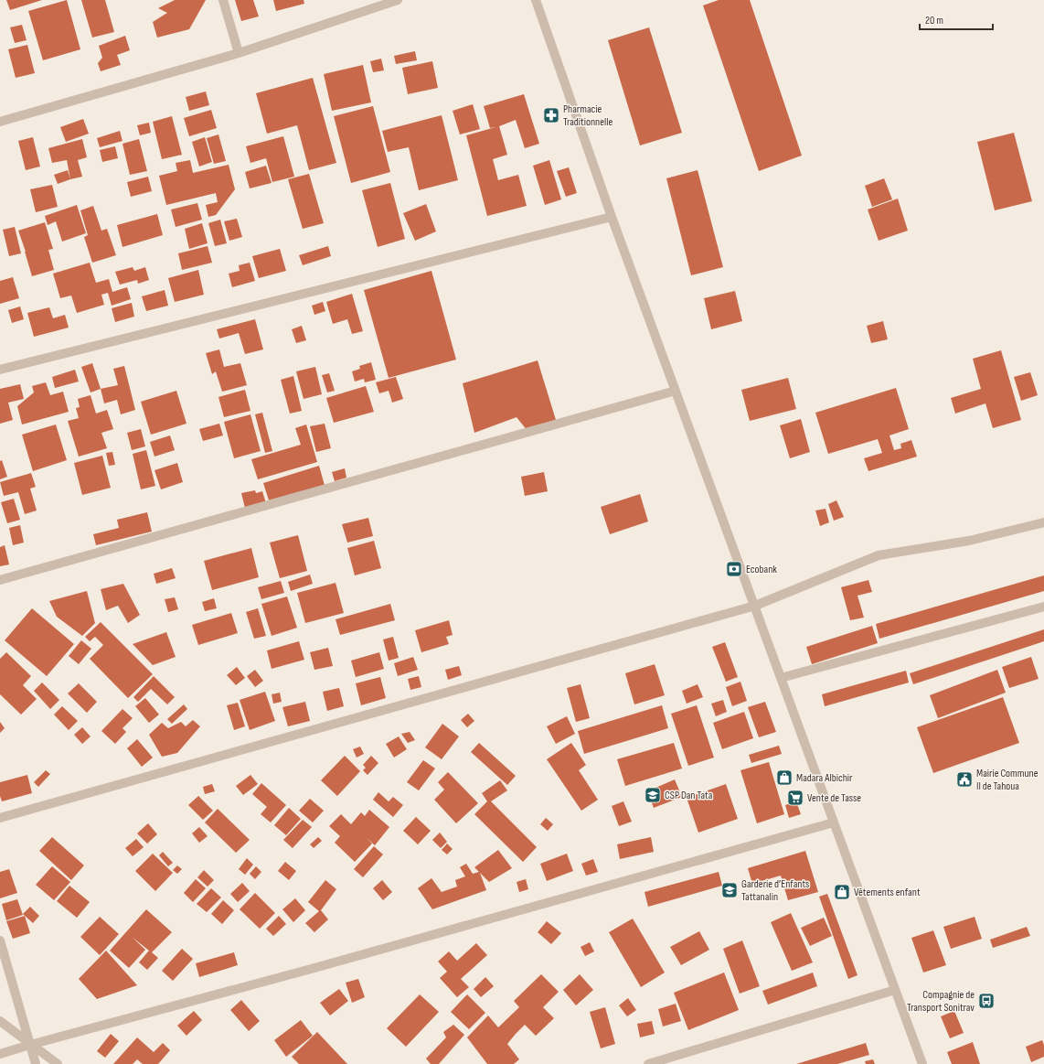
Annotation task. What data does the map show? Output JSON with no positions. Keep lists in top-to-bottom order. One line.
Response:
{"places":{"pharmacy":["Pharmacie Traditionnelle"],"bank":["Ecobank"],"shop":["Madara Albichir","Vêtements enfant"],"public building":["Mairie Commune II de Tahoua"],"school or university":["CSP Dan Tata","Garderie d’Enfants Tattanalin"],"supermarket":["Vente de Tasse"],"bus stop":["Compagnie de Transport Sonitrav"]},"scale_bar":"20 m"}
